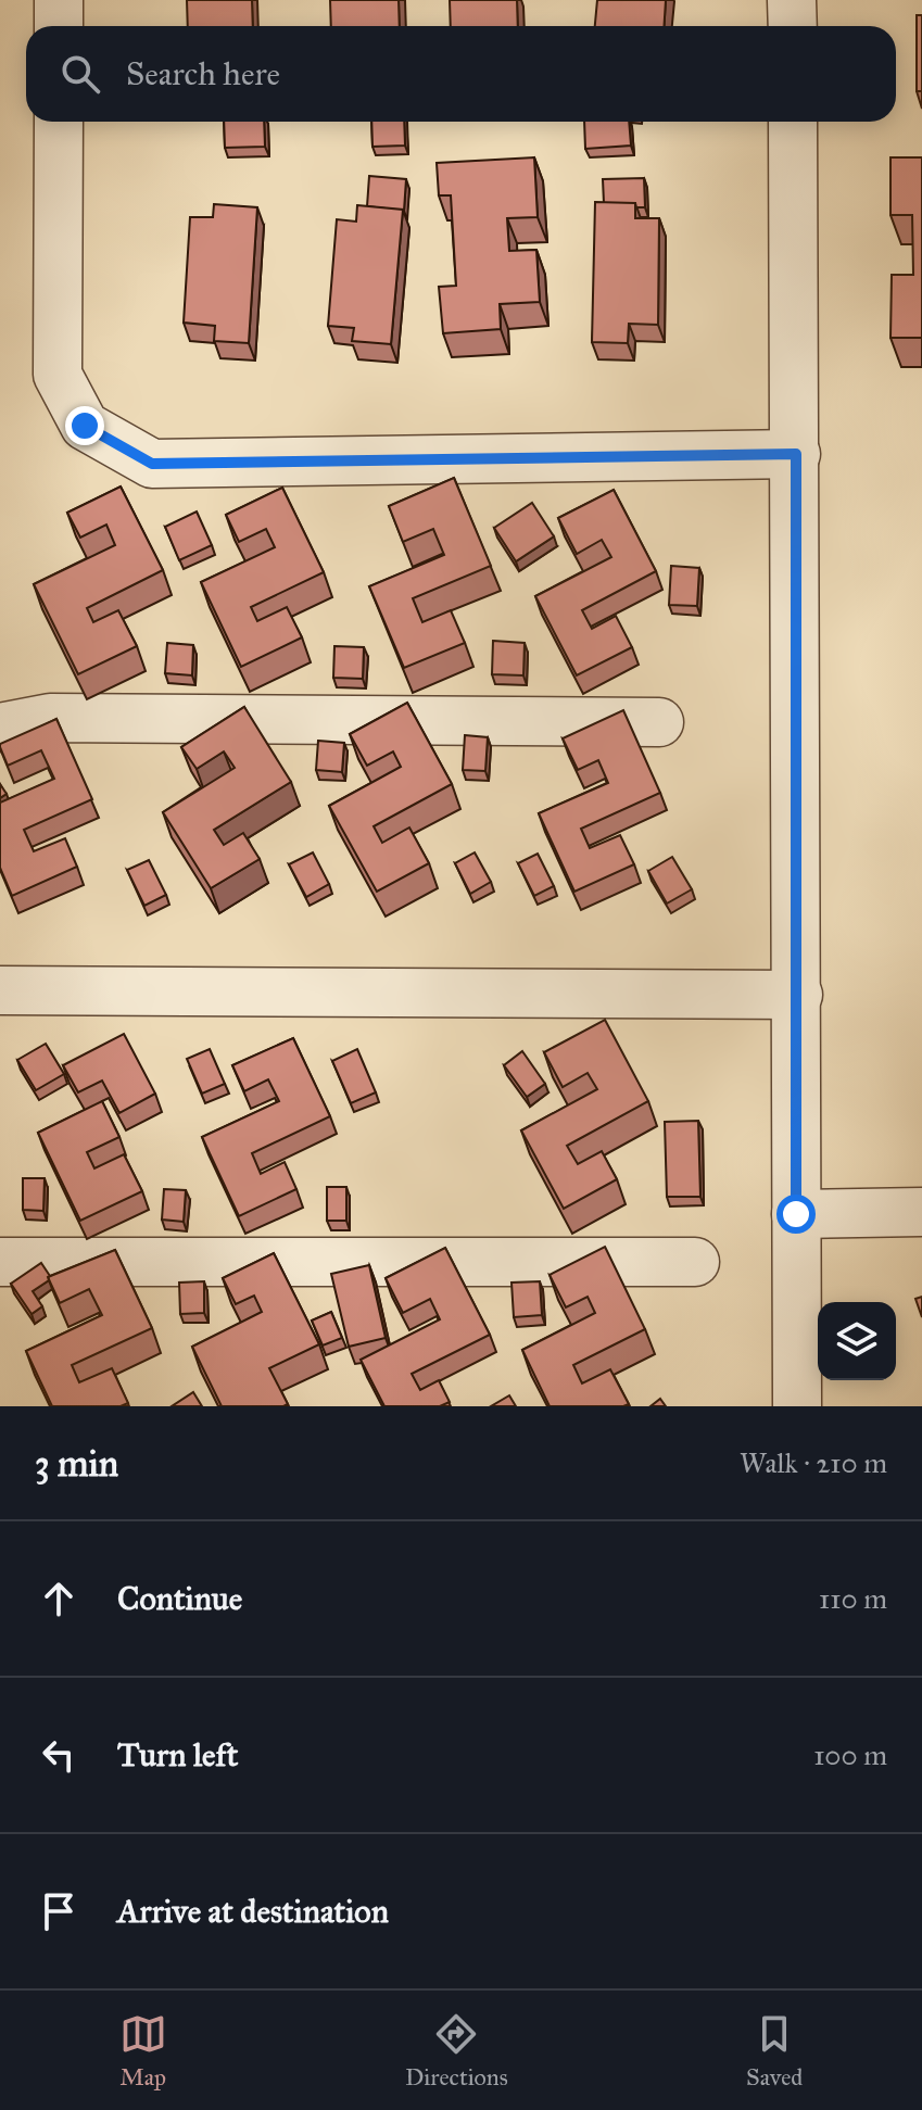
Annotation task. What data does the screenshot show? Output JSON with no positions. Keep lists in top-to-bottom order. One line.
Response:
{"page":{"search":"Search here","heading":["3 min","Walk · 210 m"],"list":[["Continue","110 m"],["Turn left","100 m"],"Arrive at destination"],"nav":["Map","Directions","Saved"]}}
